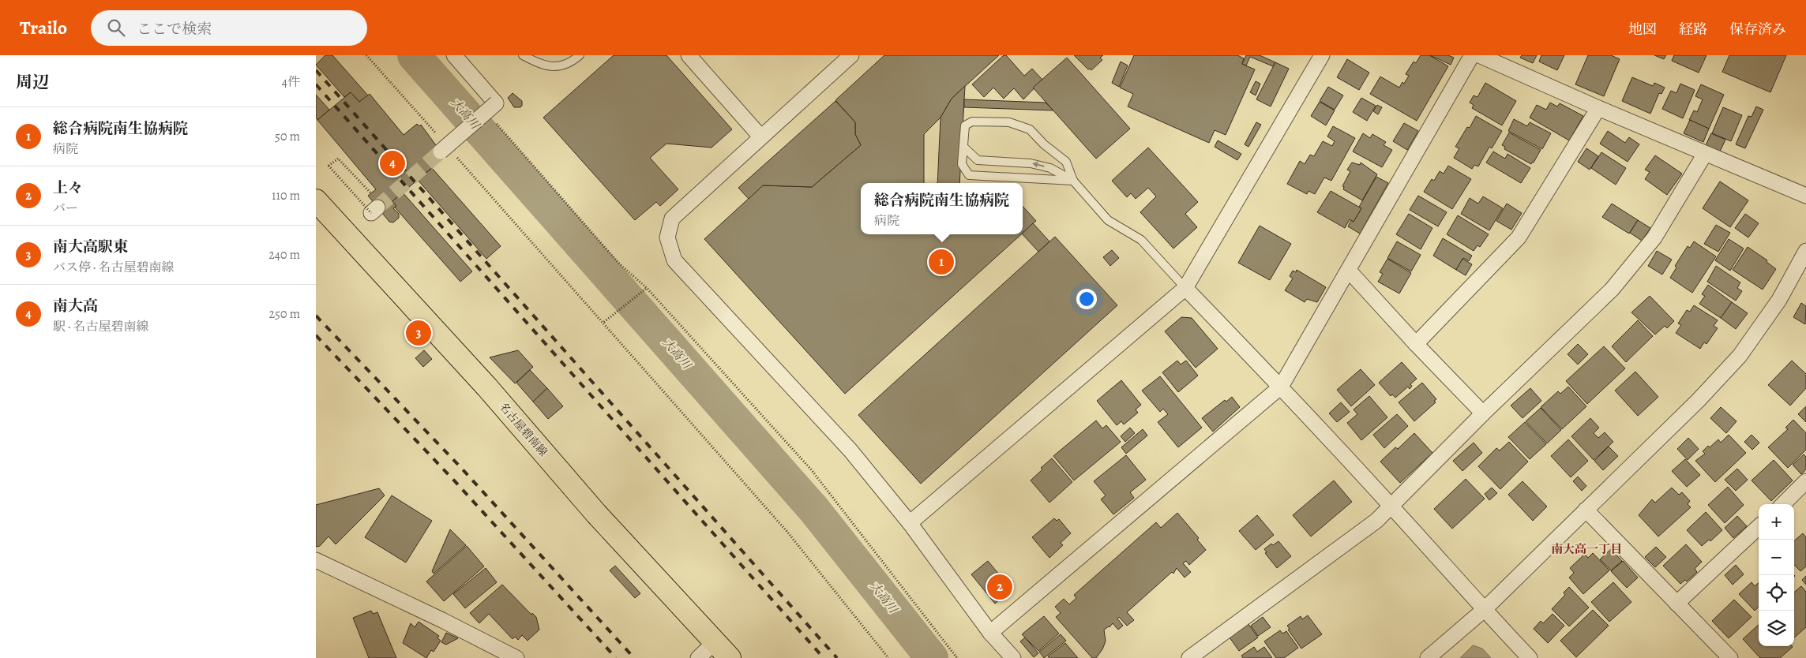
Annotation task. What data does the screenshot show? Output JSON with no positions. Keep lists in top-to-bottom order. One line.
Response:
{"streets":{"main road":["名古屋碧南線"]},"districts":["南大高一丁目"],"water":["大高川"],"page":{"header":"Trailo","search":"ここで検索","nav":["地図","経路","保存済み"],"heading":["周辺","4件"],"list":[{"mark":"1","name":"総合病院南生協病院","note":"病院","value":"50 m"},{"mark":"2","name":"上々","note":"バー","value":"110 m"},{"mark":"3","name":"南大高駅東","note":"バス停 · 名古屋碧南線","value":"240 m"},{"mark":"4","name":"南大高","note":"駅 · 名古屋碧南線","value":"250 m"}],"pins":["4","1","3","2"],"popup":["総合病院南生協病院","病院"],"map_buttons":["+","−"]}}
